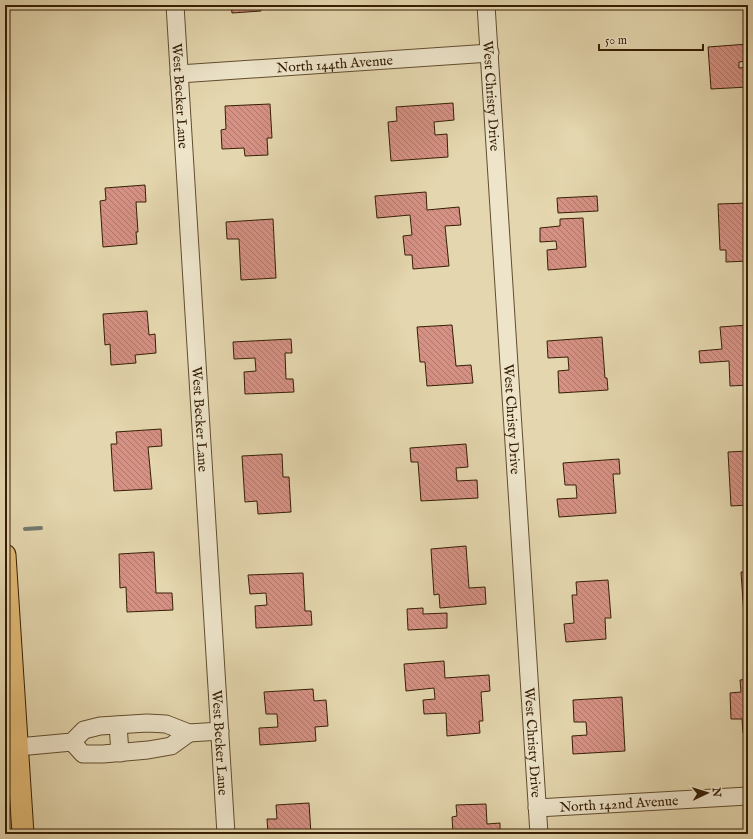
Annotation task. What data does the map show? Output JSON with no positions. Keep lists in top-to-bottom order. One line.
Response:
{"streets":{"street":["North 144th Avenue","West Becker Lane","West Christy Drive","North 142nd Avenue"]},"crossings":[["North 144th Avenue","West Becker Lane"],["North 144th Avenue","West Christy Drive"],["West Christy Drive","North 142nd Avenue"]],"scale_bar":"50 m","north":"right"}
